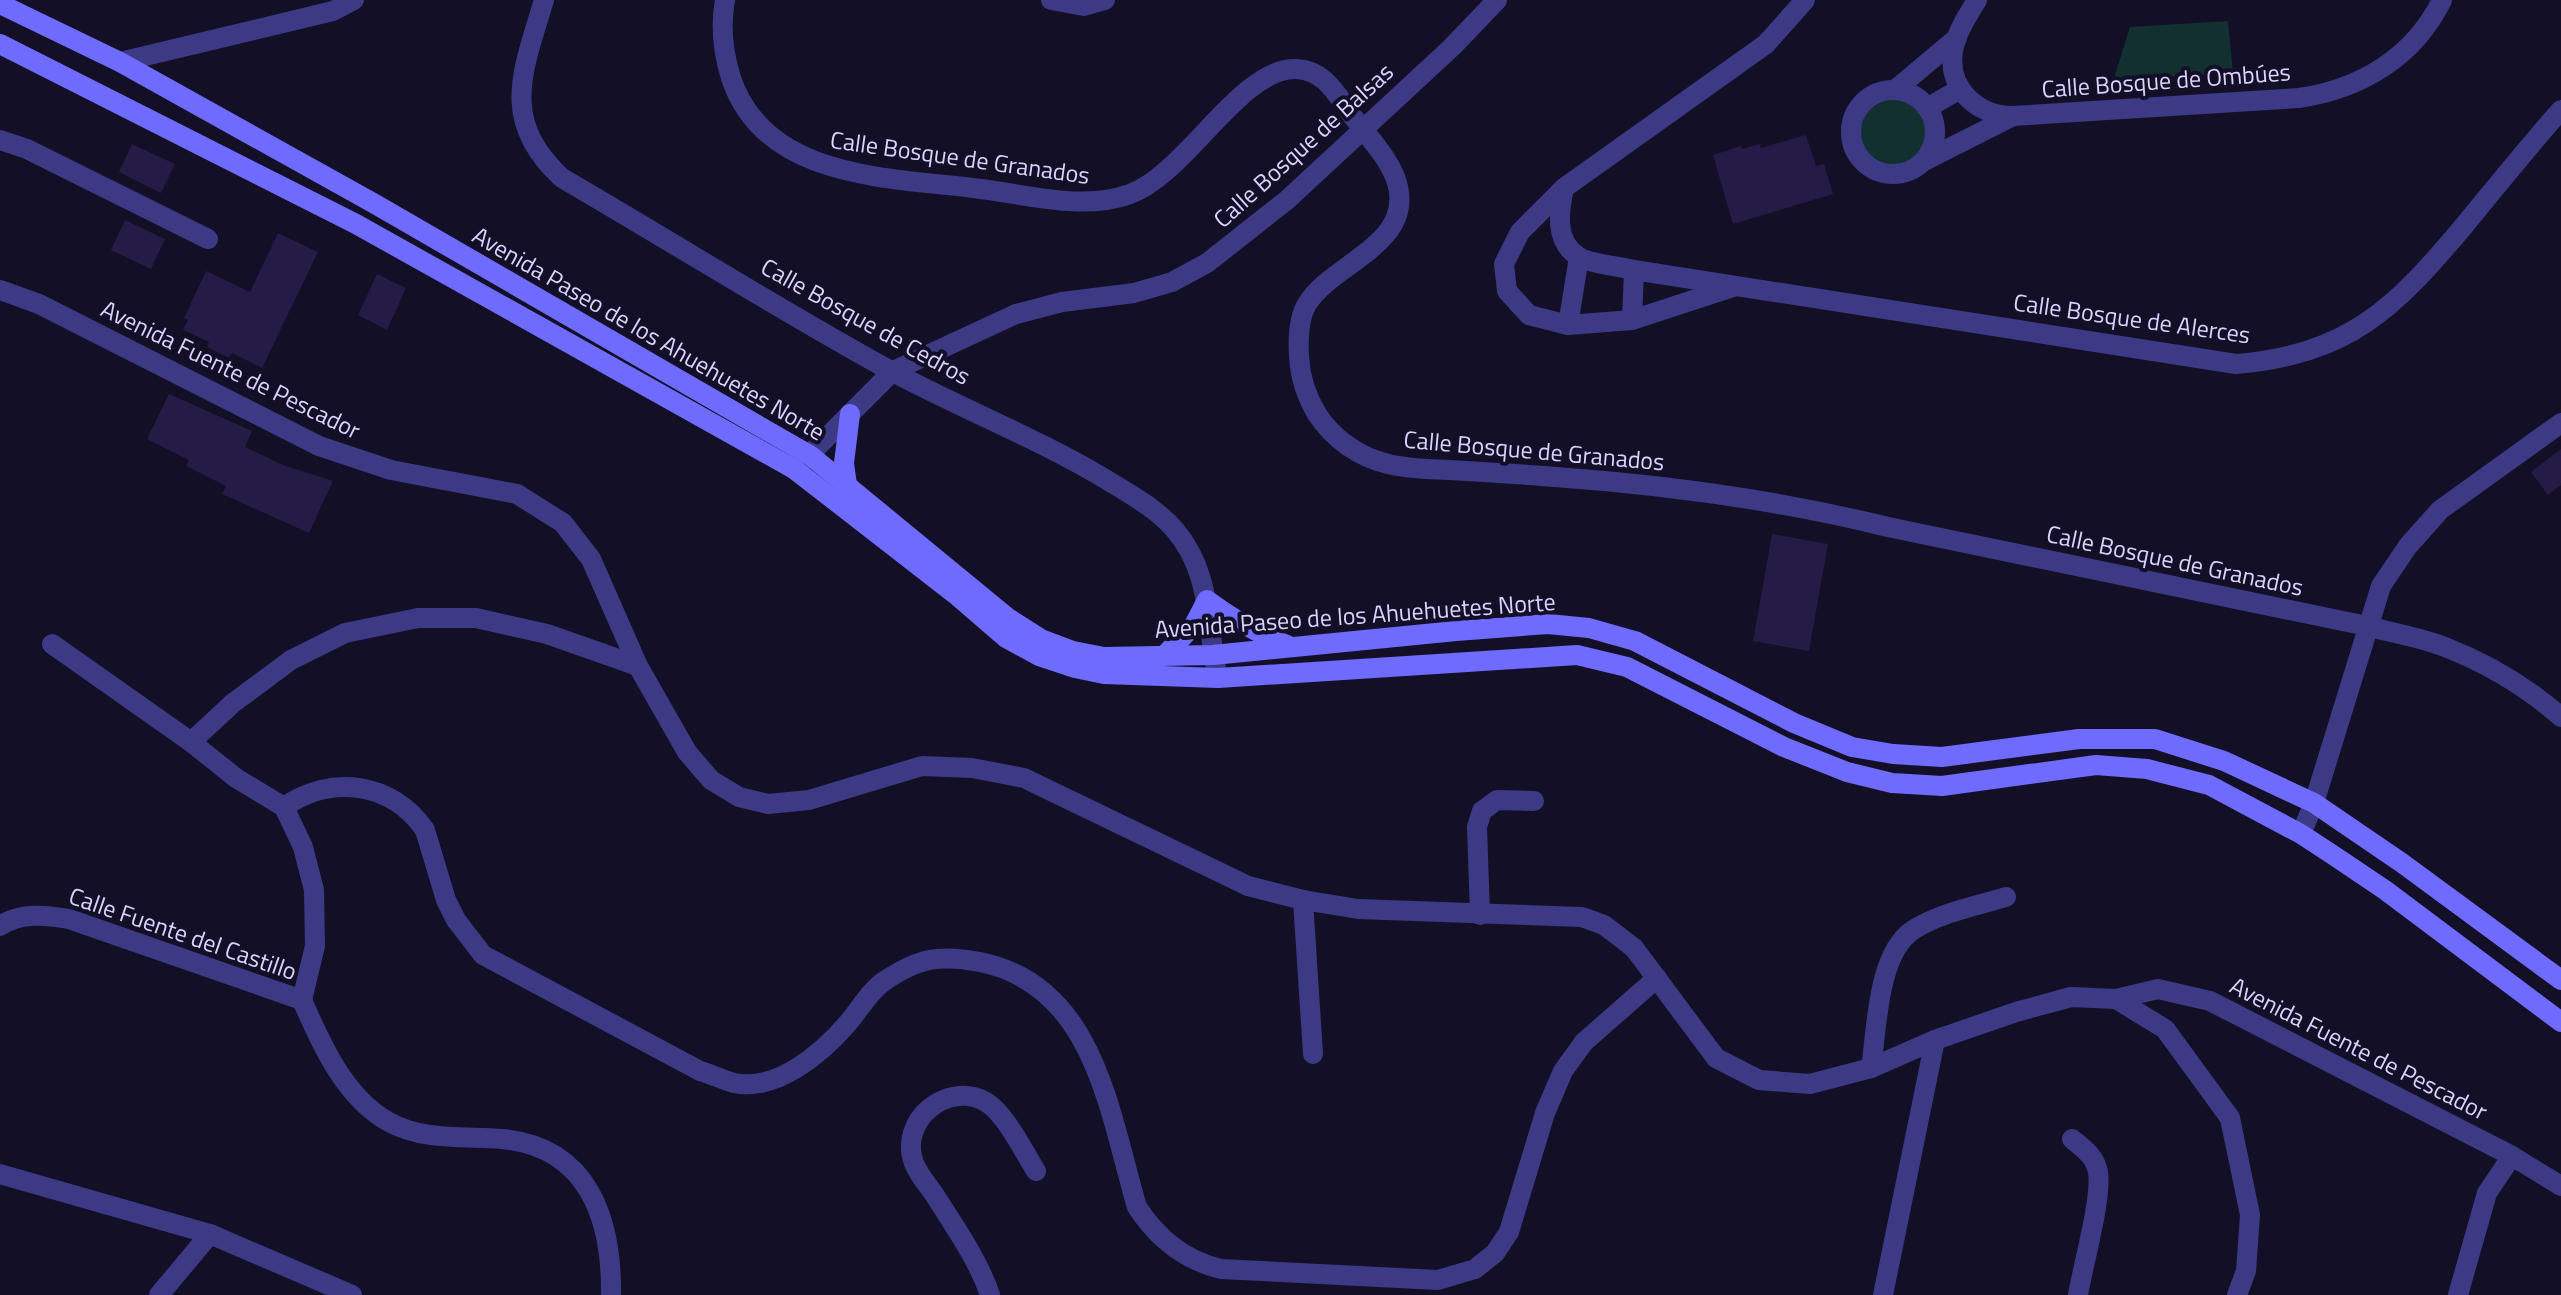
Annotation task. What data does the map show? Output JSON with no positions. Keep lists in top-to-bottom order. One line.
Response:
{"streets":{"street":["Calle Bosque de Ombúes","Calle Bosque de Balsas","Calle Bosque de Granados","Calle Bosque de Alerces","Calle Bosque de Cedros","Avenida Paseo de los Ahuehuetes Norte","Avenida Fuente de Pescador","Calle Fuente del Castillo"]},"crossings":[["Calle Bosque de Balsas","Calle Bosque de Granados"],["Calle Bosque de Balsas","Calle Bosque de Cedros"],["Calle Bosque de Balsas","Avenida Paseo de los Ahuehuetes Norte"],["Calle Bosque de Cedros","Avenida Paseo de los Ahuehuetes Norte"]]}
